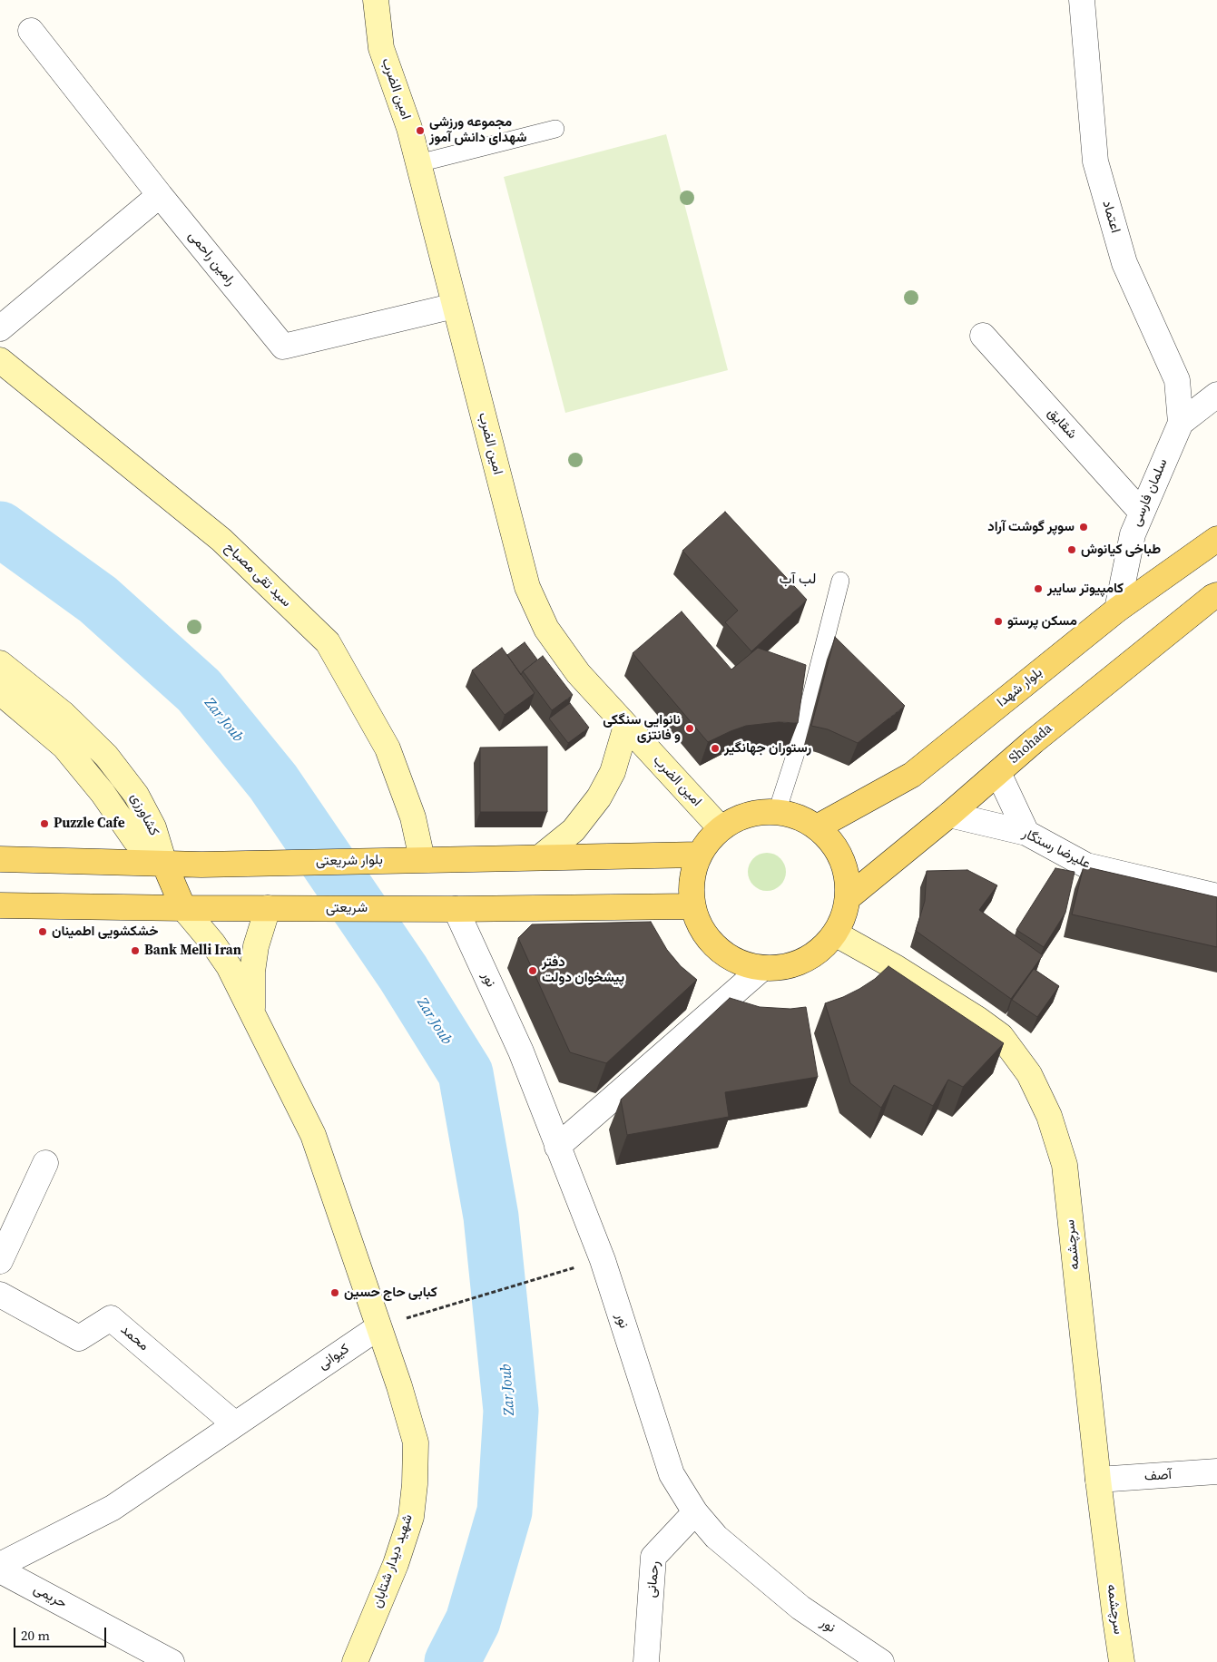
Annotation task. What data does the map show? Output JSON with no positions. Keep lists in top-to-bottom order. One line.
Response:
{"streets":{"main road":["امین الضرب","سید تقی مصباح","بلوار شهدا","Shohada","کشاورزی","بلوار شریعتی","شریعتی","سرچشمه","شهید دیدار شتابان"],"street":["اعتماد","رامین راحمی","شقایق","سلمان فارسی","علیرضا رستگار","نور","محمد","کیوانی","آصف","رحمانی","حریمی"]},"crossings":[["امین الضرب","رامین راحمی"],["امین الضرب","بلوار شهدا"],["امین الضرب","Shohada"],["امین الضرب","بلوار شریعتی"],["امین الضرب","سرچشمه"],["اعتماد","سلمان فارسی"],["شقایق","سلمان فارسی"],["سلمان فارسی","بلوار شهدا"],["سید تقی مصباح","بلوار شریعتی"],["بلوار شهدا","Shohada"],["بلوار شهدا","بلوار شریعتی"],["بلوار شهدا","سرچشمه"],["Shohada","علیرضا رستگار"],["Shohada","بلوار شریعتی"],["Shohada","سرچشمه"],["کشاورزی","بلوار شریعتی"],["بلوار شریعتی","سرچشمه"],["شریعتی","نور"],["نور","رحمانی"],["سرچشمه","آصف"],["محمد","کیوانی"],["کیوانی","شهید دیدار شتابان"]],"districts":["لب آب"],"water":["Zar Joub"],"places":["مجموعه ورزشی شهدای دانش آموز","سوپر گوشت آراد","طباخی کیانوش","کامپیوتر سایبر","مسکن پرستو","نانوایی سنگکی و فانتزی","رستوران جهانگیر","Puzzle Cafe","خشکشویی اطمینان","Bank Melli Iran","دفتر پیشخوان دولت","کبابی حاج حسین"],"scale_bar":"20 m"}
